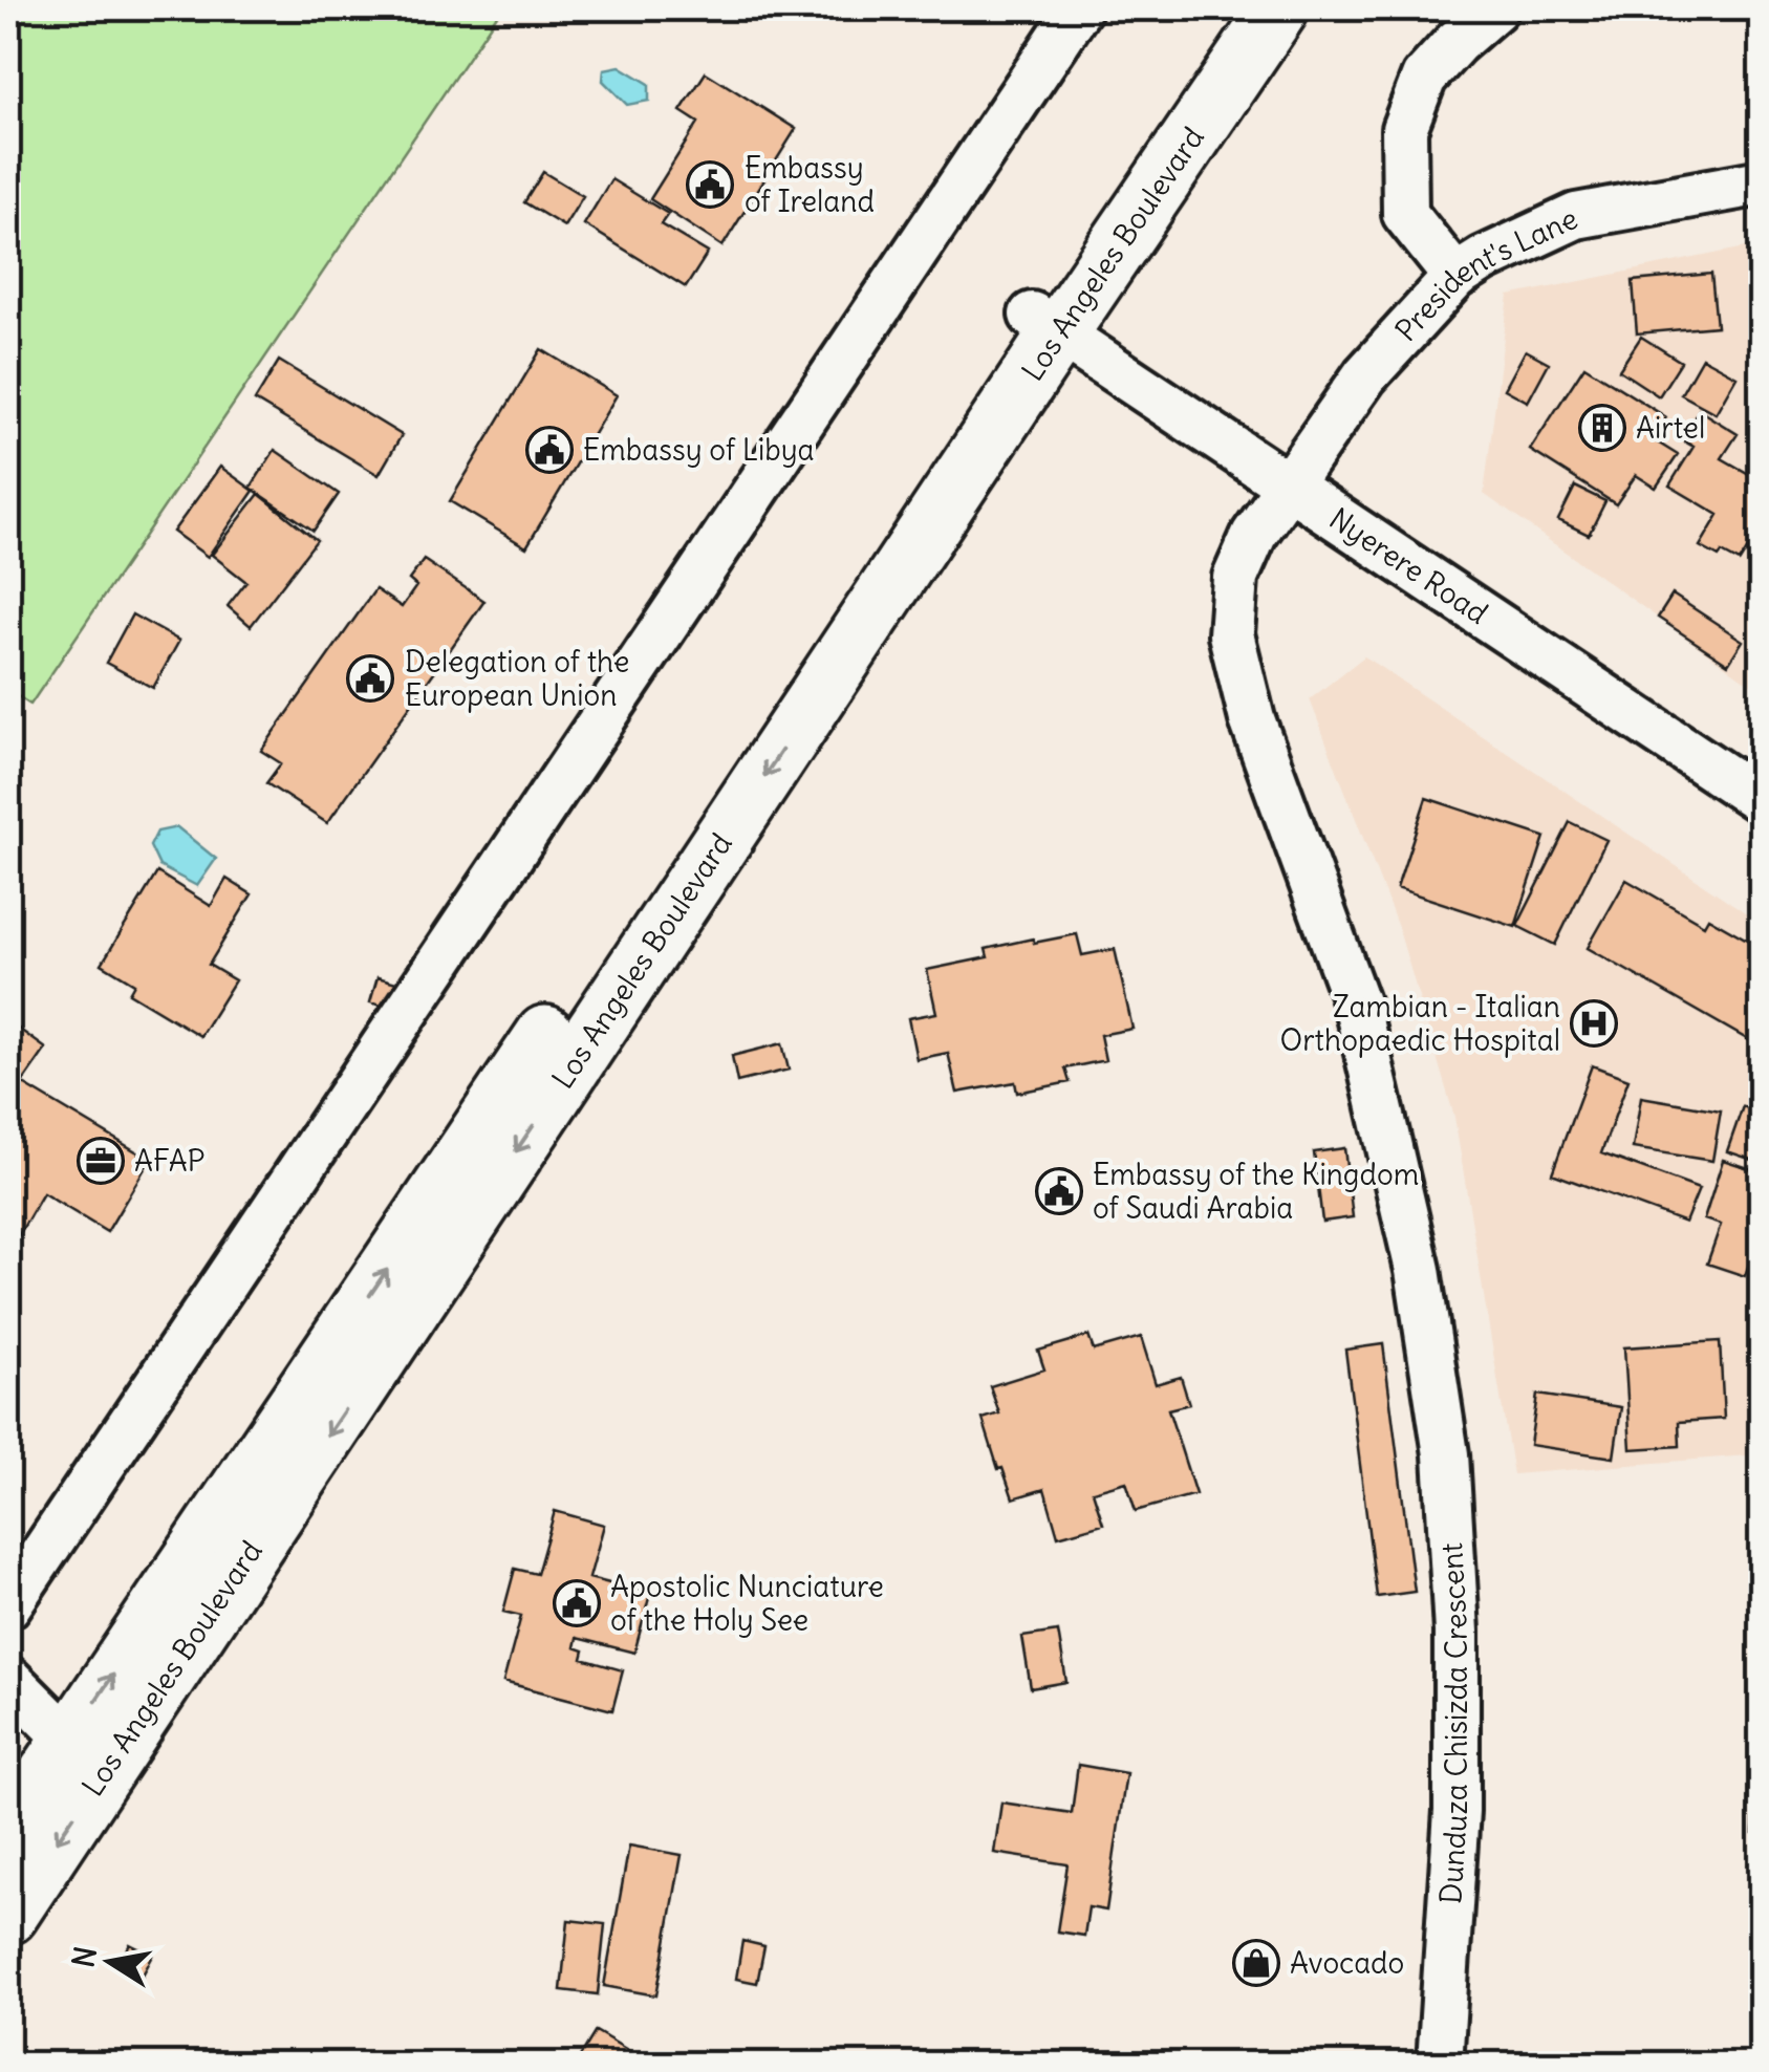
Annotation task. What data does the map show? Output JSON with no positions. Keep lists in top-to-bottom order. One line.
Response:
{"streets":{"main road":["Los Angeles Boulevard"],"street":["President's Lane","Nyerere Road","Dunduza Chisizda Crescent"]},"crossings":[["Los Angeles Boulevard","Nyerere Road"],["President's Lane","Nyerere Road"],["President's Lane","Dunduza Chisizda Crescent"],["Nyerere Road","Dunduza Chisizda Crescent"]],"places":{"public building":["Embassy of Ireland","Embassy of Libya","Delegation of the European Union","Embassy of the Kingdom of Saudi Arabia","Apostolic Nunciature of the Holy See"],"building":["Airtel"],"hospital":["Zambian - Italian Orthopaedic Hospital"],"office":["AFAP"],"shop":["Avocado"]},"north":"left"}
